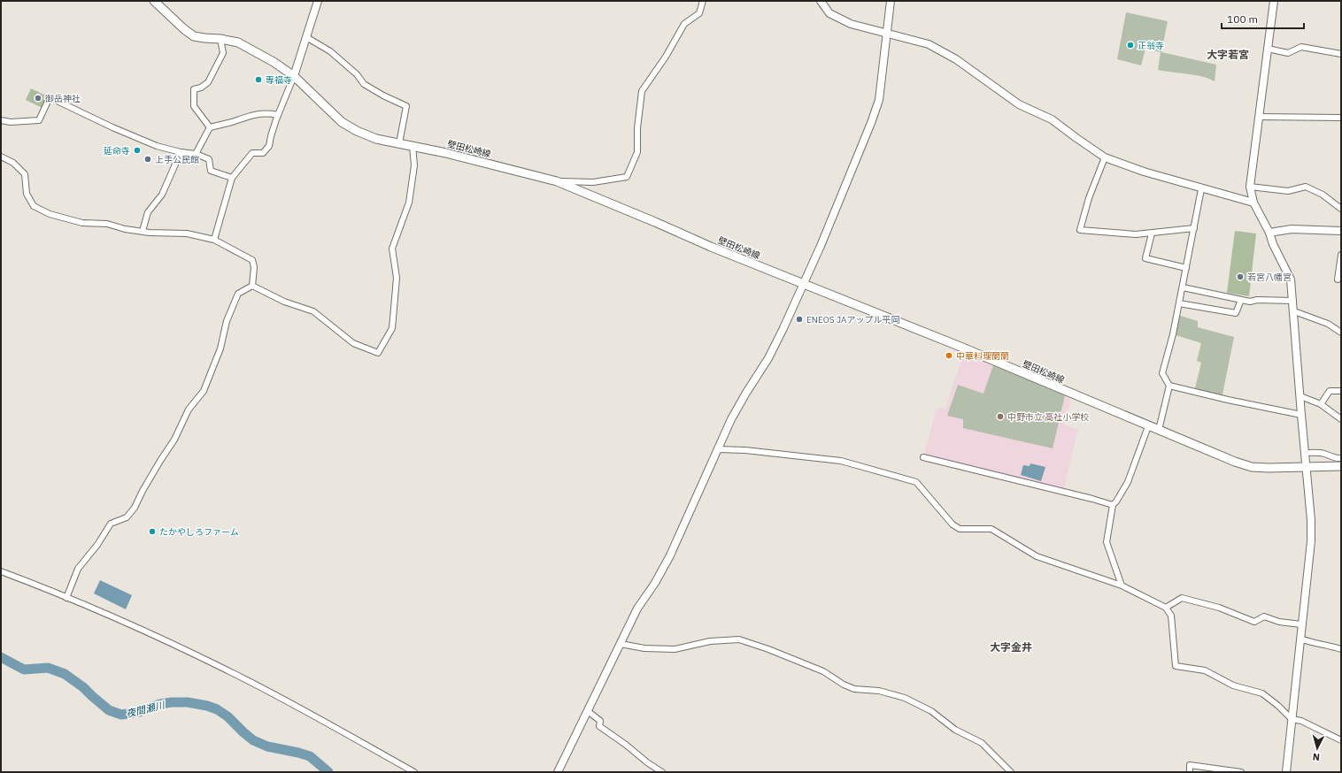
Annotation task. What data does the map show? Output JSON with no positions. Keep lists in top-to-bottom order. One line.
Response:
{"streets":{"main road":["壁田松崎線"]},"districts":["大字若宮","大字金井"],"water":["夜間瀬川"],"places":["正翁寺","専福寺","御岳神社","延命寺","上手公民館","若宮八幡宮","ENEOS JAアップル平岡","中華料理蘭蘭","中野市立 高社小学校","たかやしろファーム"],"scale_bar":"100 m","north":"bottom"}
